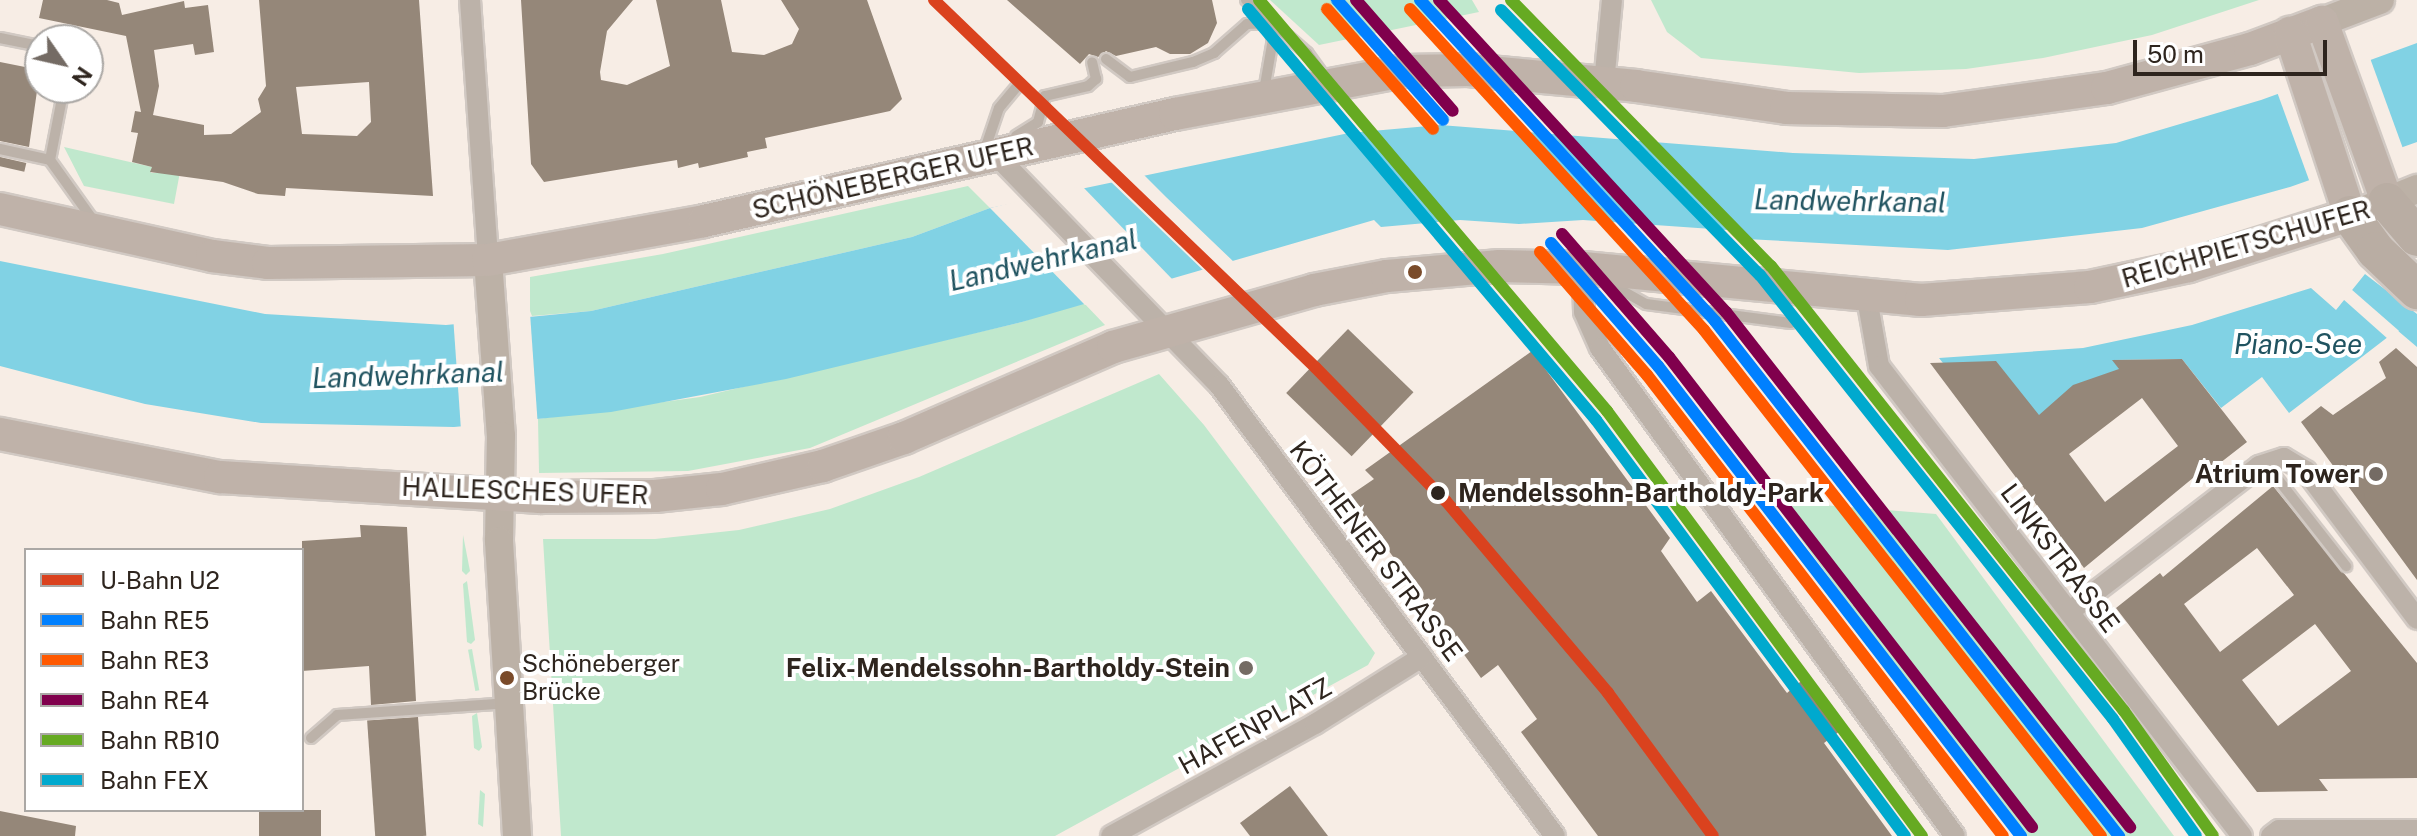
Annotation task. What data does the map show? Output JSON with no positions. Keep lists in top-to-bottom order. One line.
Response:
{"streets":{"main road":["SCHÖNEBERGER UFER","REICHPIETSCHUFER","HALLESCHES UFER"],"street":["KÖTHENER STRASSE","LINKSTRASSE","HAFENPLATZ"]},"crossings":[["SCHÖNEBERGER UFER","KÖTHENER STRASSE"],["REICHPIETSCHUFER","HALLESCHES UFER"],["REICHPIETSCHUFER","KÖTHENER STRASSE"],["REICHPIETSCHUFER","LINKSTRASSE"],["HALLESCHES UFER","KÖTHENER STRASSE"],["KÖTHENER STRASSE","HAFENPLATZ"]],"water":["Landwehrkanal","Piano-See"],"places":["Atrium Tower","Mendelssohn-Bartholdy-Park","Felix-Mendelssohn-Bartholdy-Stein","Schöneberger Brücke"],"lines":["metro line U2","rail line RE5","rail line RE4","rail line RB10","rail line RE3","rail line FEX"],"legend":["U-Bahn U2","Bahn RE5","Bahn RE3","Bahn RE4","Bahn RB10","Bahn FEX"],"scale_bar":"50 m","north":"bottom right"}
